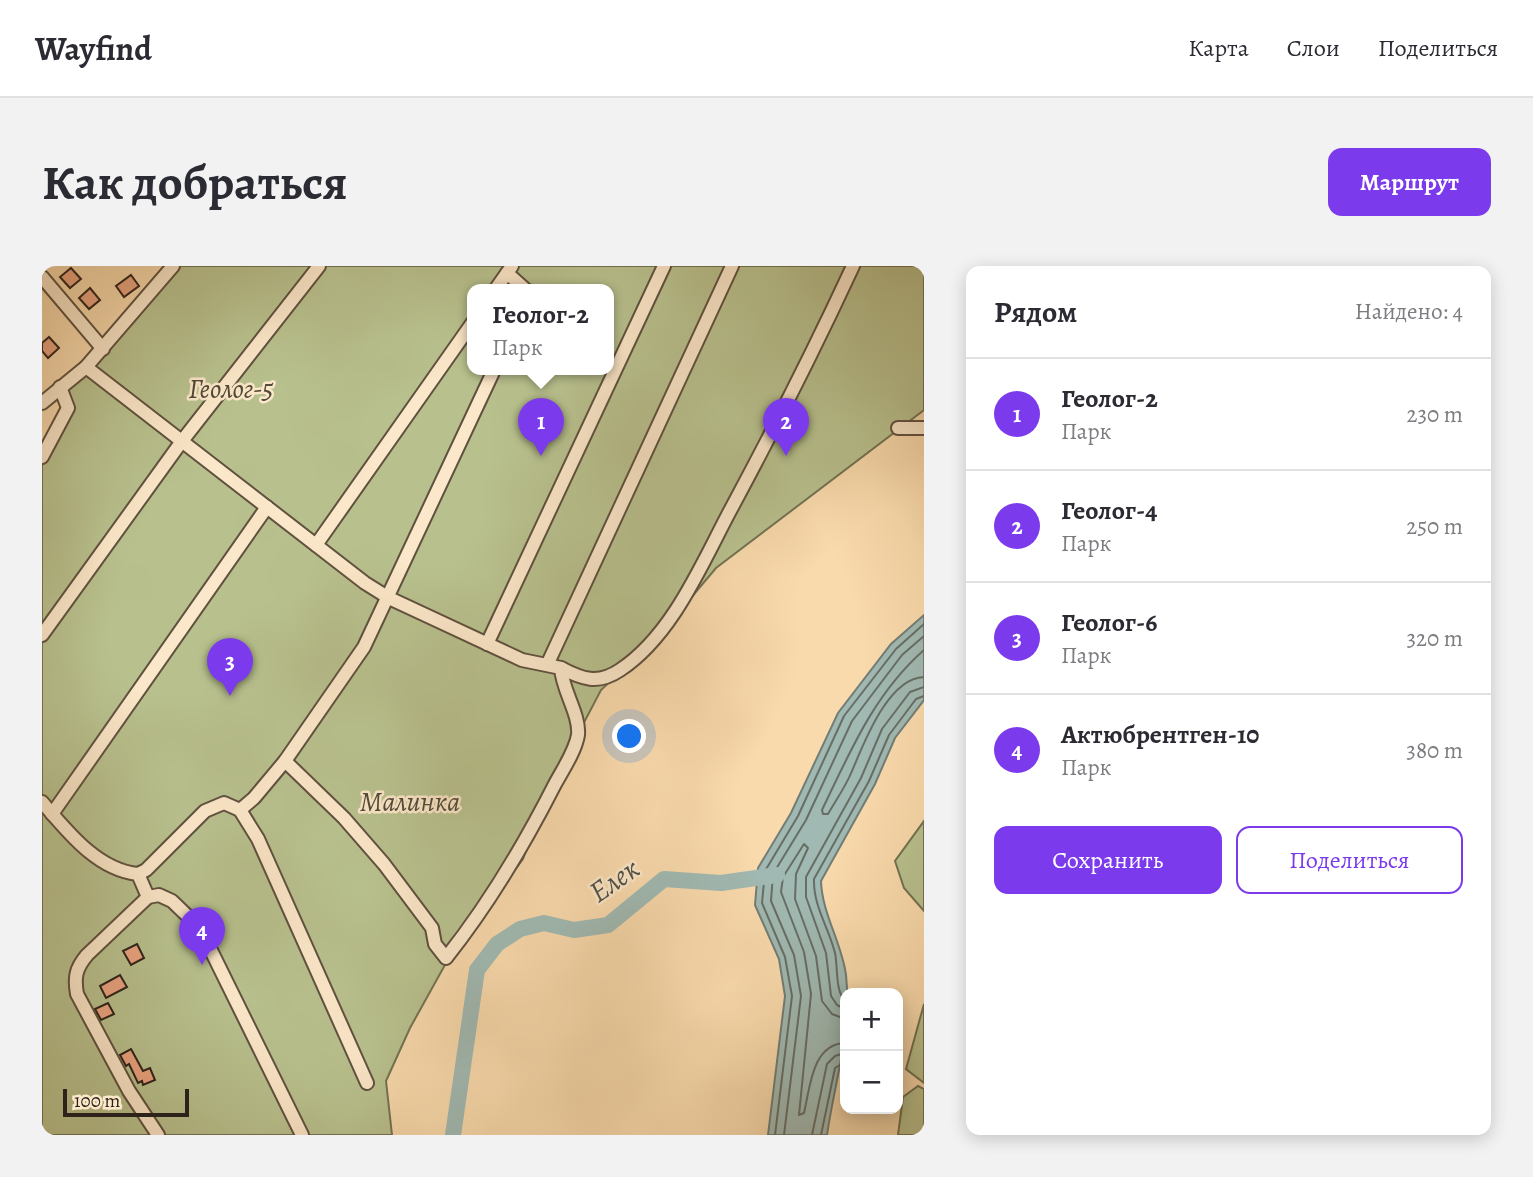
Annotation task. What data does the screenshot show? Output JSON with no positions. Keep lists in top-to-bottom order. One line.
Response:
{"water":["Елек"],"parks":["Геолог-5","Малинка"],"scale_bar":"100 m","page":{"header":"Wayfind","nav":["Карта","Слои","Поделиться"],"buttons":["Маршрут",["Сохранить","Поделиться"]],"title":"Как добраться","heading":["Рядом","Найдено: 4"],"popup":["Геолог-2","Парк"],"list":[{"mark":"1","name":"Геолог-2","note":"Парк","value":"230 m"},{"mark":"2","name":"Геолог-4","note":"Парк","value":"250 m"},{"mark":"3","name":"Геолог-6","note":"Парк","value":"320 m"},{"mark":"4","name":"Актюбрентген-10","note":"Парк","value":"380 m"}],"pins":["1","2","3","4"],"map_buttons":["+","−"],"scale":"100 m"}}
